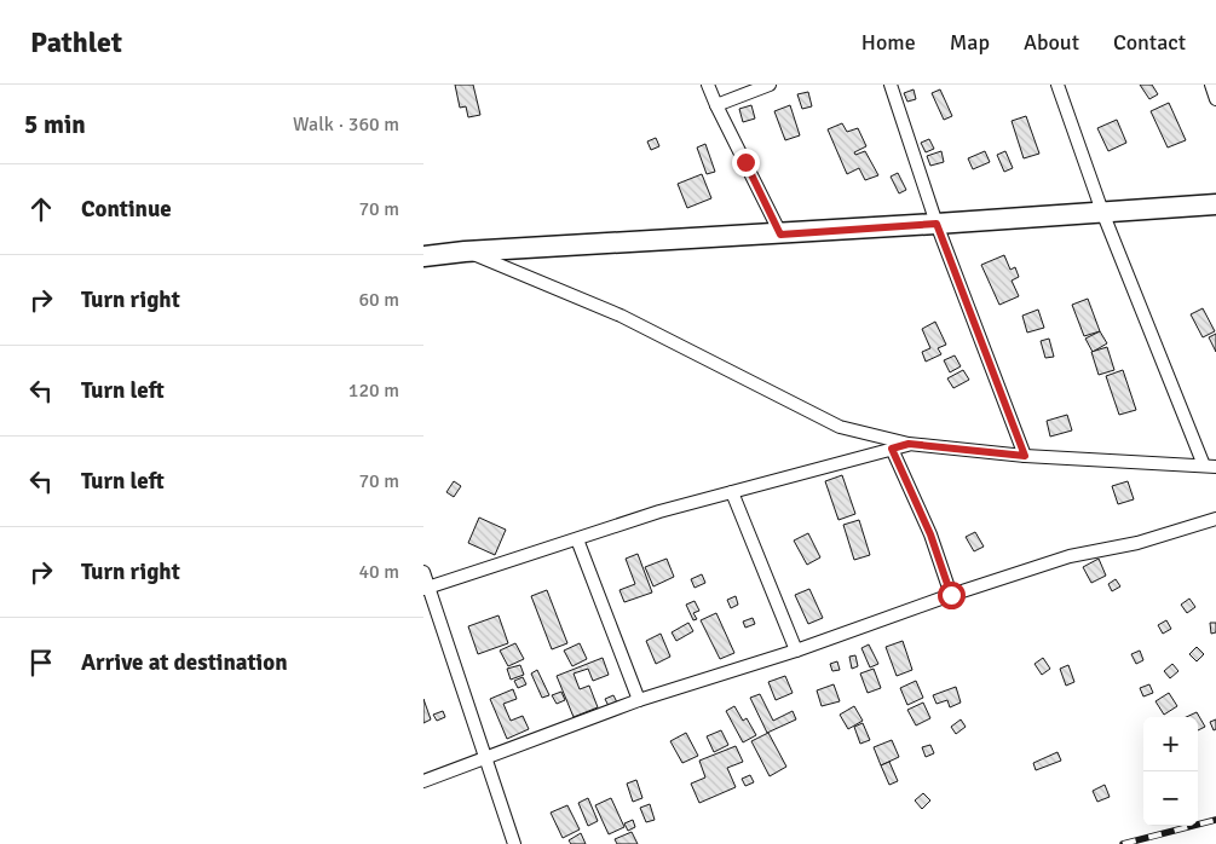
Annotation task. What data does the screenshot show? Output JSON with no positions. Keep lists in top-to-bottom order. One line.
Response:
{"page":{"header":"Pathlet","nav":["Home","Map","About","Contact"],"heading":["5 min","Walk · 360 m"],"list":[["Continue","70 m"],["Turn right","60 m"],["Turn left","120 m"],["Turn left","70 m"],["Turn right","40 m"],"Arrive at destination"],"map_buttons":["+","−"]}}
